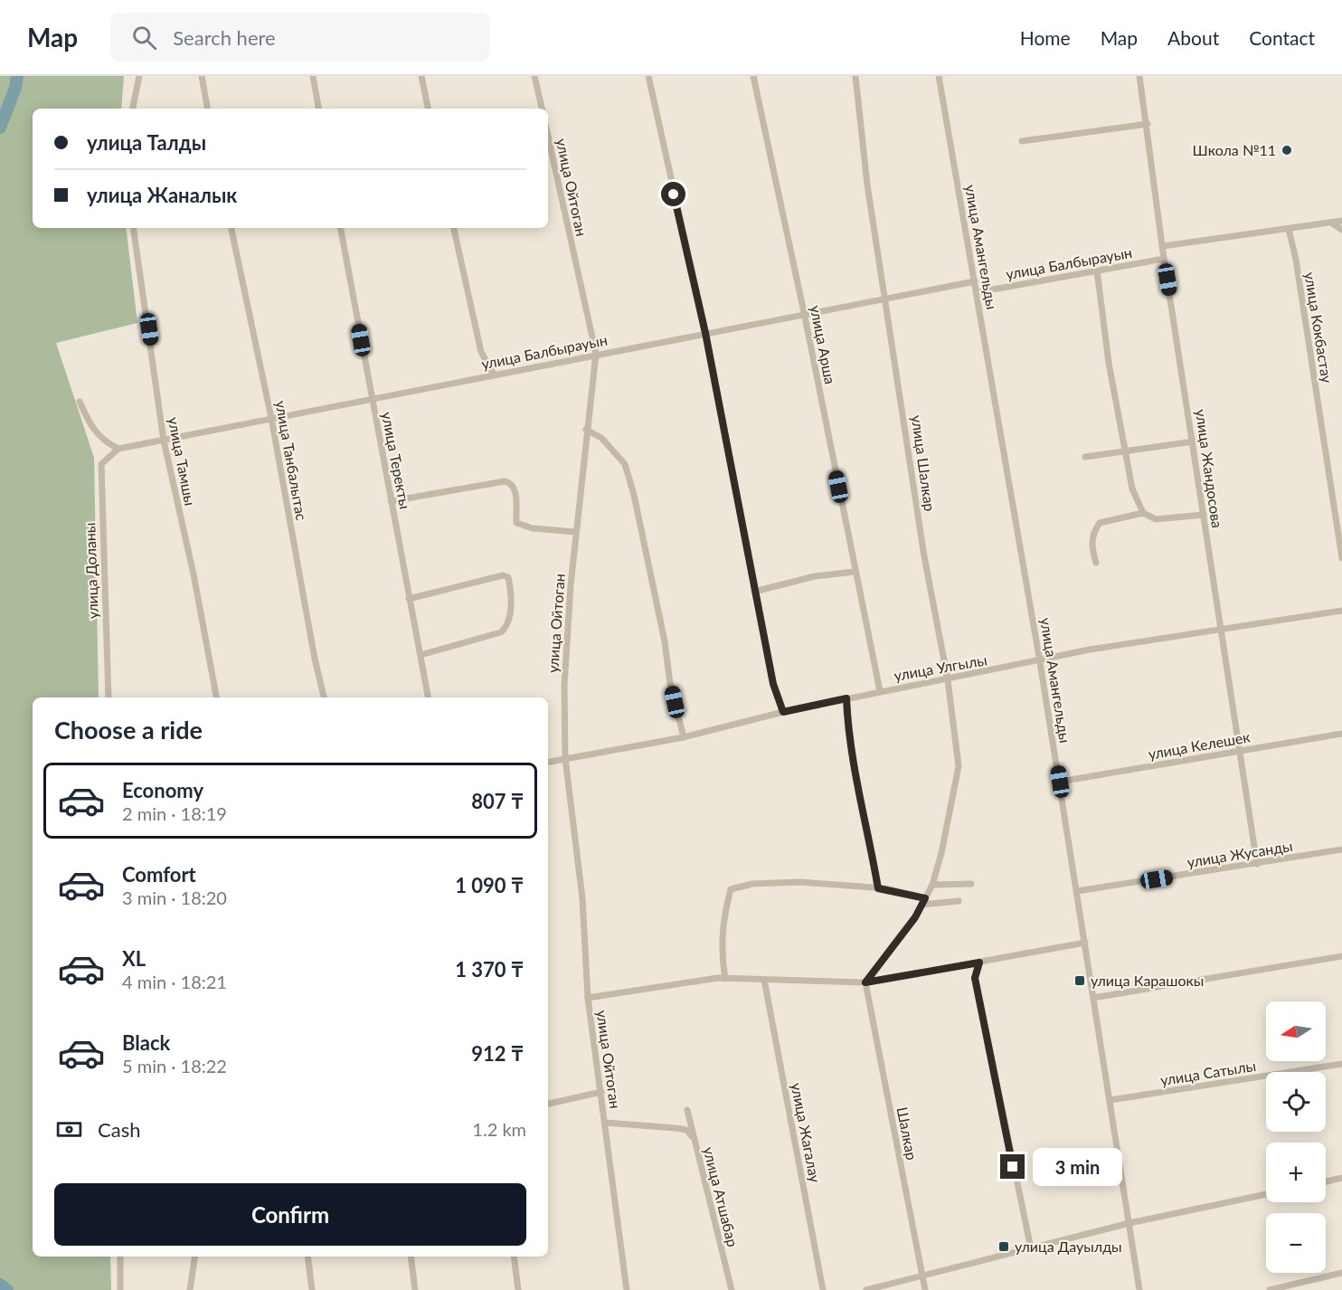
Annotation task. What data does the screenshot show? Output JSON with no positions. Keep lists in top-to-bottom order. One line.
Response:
{"streets":{"street":["улица Ойтоган","улица Амангельды","улица Балбырауын","улица Кокбастау","улица Арша","улица Танбалытас","улица Теректы","улица Тамшы","улица Шалкар","улица Жандосова","улица Доланы","улица Улгылы","улица Келешек","улица Жусанды","улица Сатылы","улица Жагалау","Шалкар","улица Атшабар"]},"crossings":[["улица Ойтоган","улица Балбырауын"],["улица Ойтоган","улица Улгылы"],["улица Амангельды","улица Балбырауын"],["улица Амангельды","улица Улгылы"],["улица Амангельды","улица Келешек"],["улица Амангельды","улица Жусанды"],["улица Амангельды","улица Сатылы"],["улица Балбырауын","улица Арша"],["улица Балбырауын","улица Танбалытас"],["улица Балбырауын","улица Теректы"],["улица Балбырауын","улица Тамшы"],["улица Балбырауын","улица Шалкар"],["улица Балбырауын","улица Жандосова"],["улица Балбырауын","улица Доланы"],["улица Арша","улица Улгылы"],["улица Шалкар","улица Улгылы"],["улица Шалкар","Шалкар"],["улица Жандосова","улица Улгылы"],["улица Жандосова","улица Келешек"],["улица Жандосова","улица Жусанды"]],"places":{"other":["Школа №11"],"transit":["улица Карашокы","улица Дауылды"]},"north":"left","page":{"header":"Map","search":"Search here","nav":["Home","Map","About","Contact"],"banner":["улица Талды","улица Жаналык"],"heading":"Choose a ride","list":[{"name":"Economy","note":"2 min · 18:19","value":"807 ₸"},{"name":"Comfort","note":"3 min · 18:20","value":"1 090 ₸"},{"name":"XL","note":"4 min · 18:21","value":"1 370 ₸"},{"name":"Black","note":"5 min · 18:22","value":"912 ₸"}],"map_buttons":["+","−"],"pay":["Cash","1.2 km"],"bubble":"3 min","buttons":"Confirm"}}
